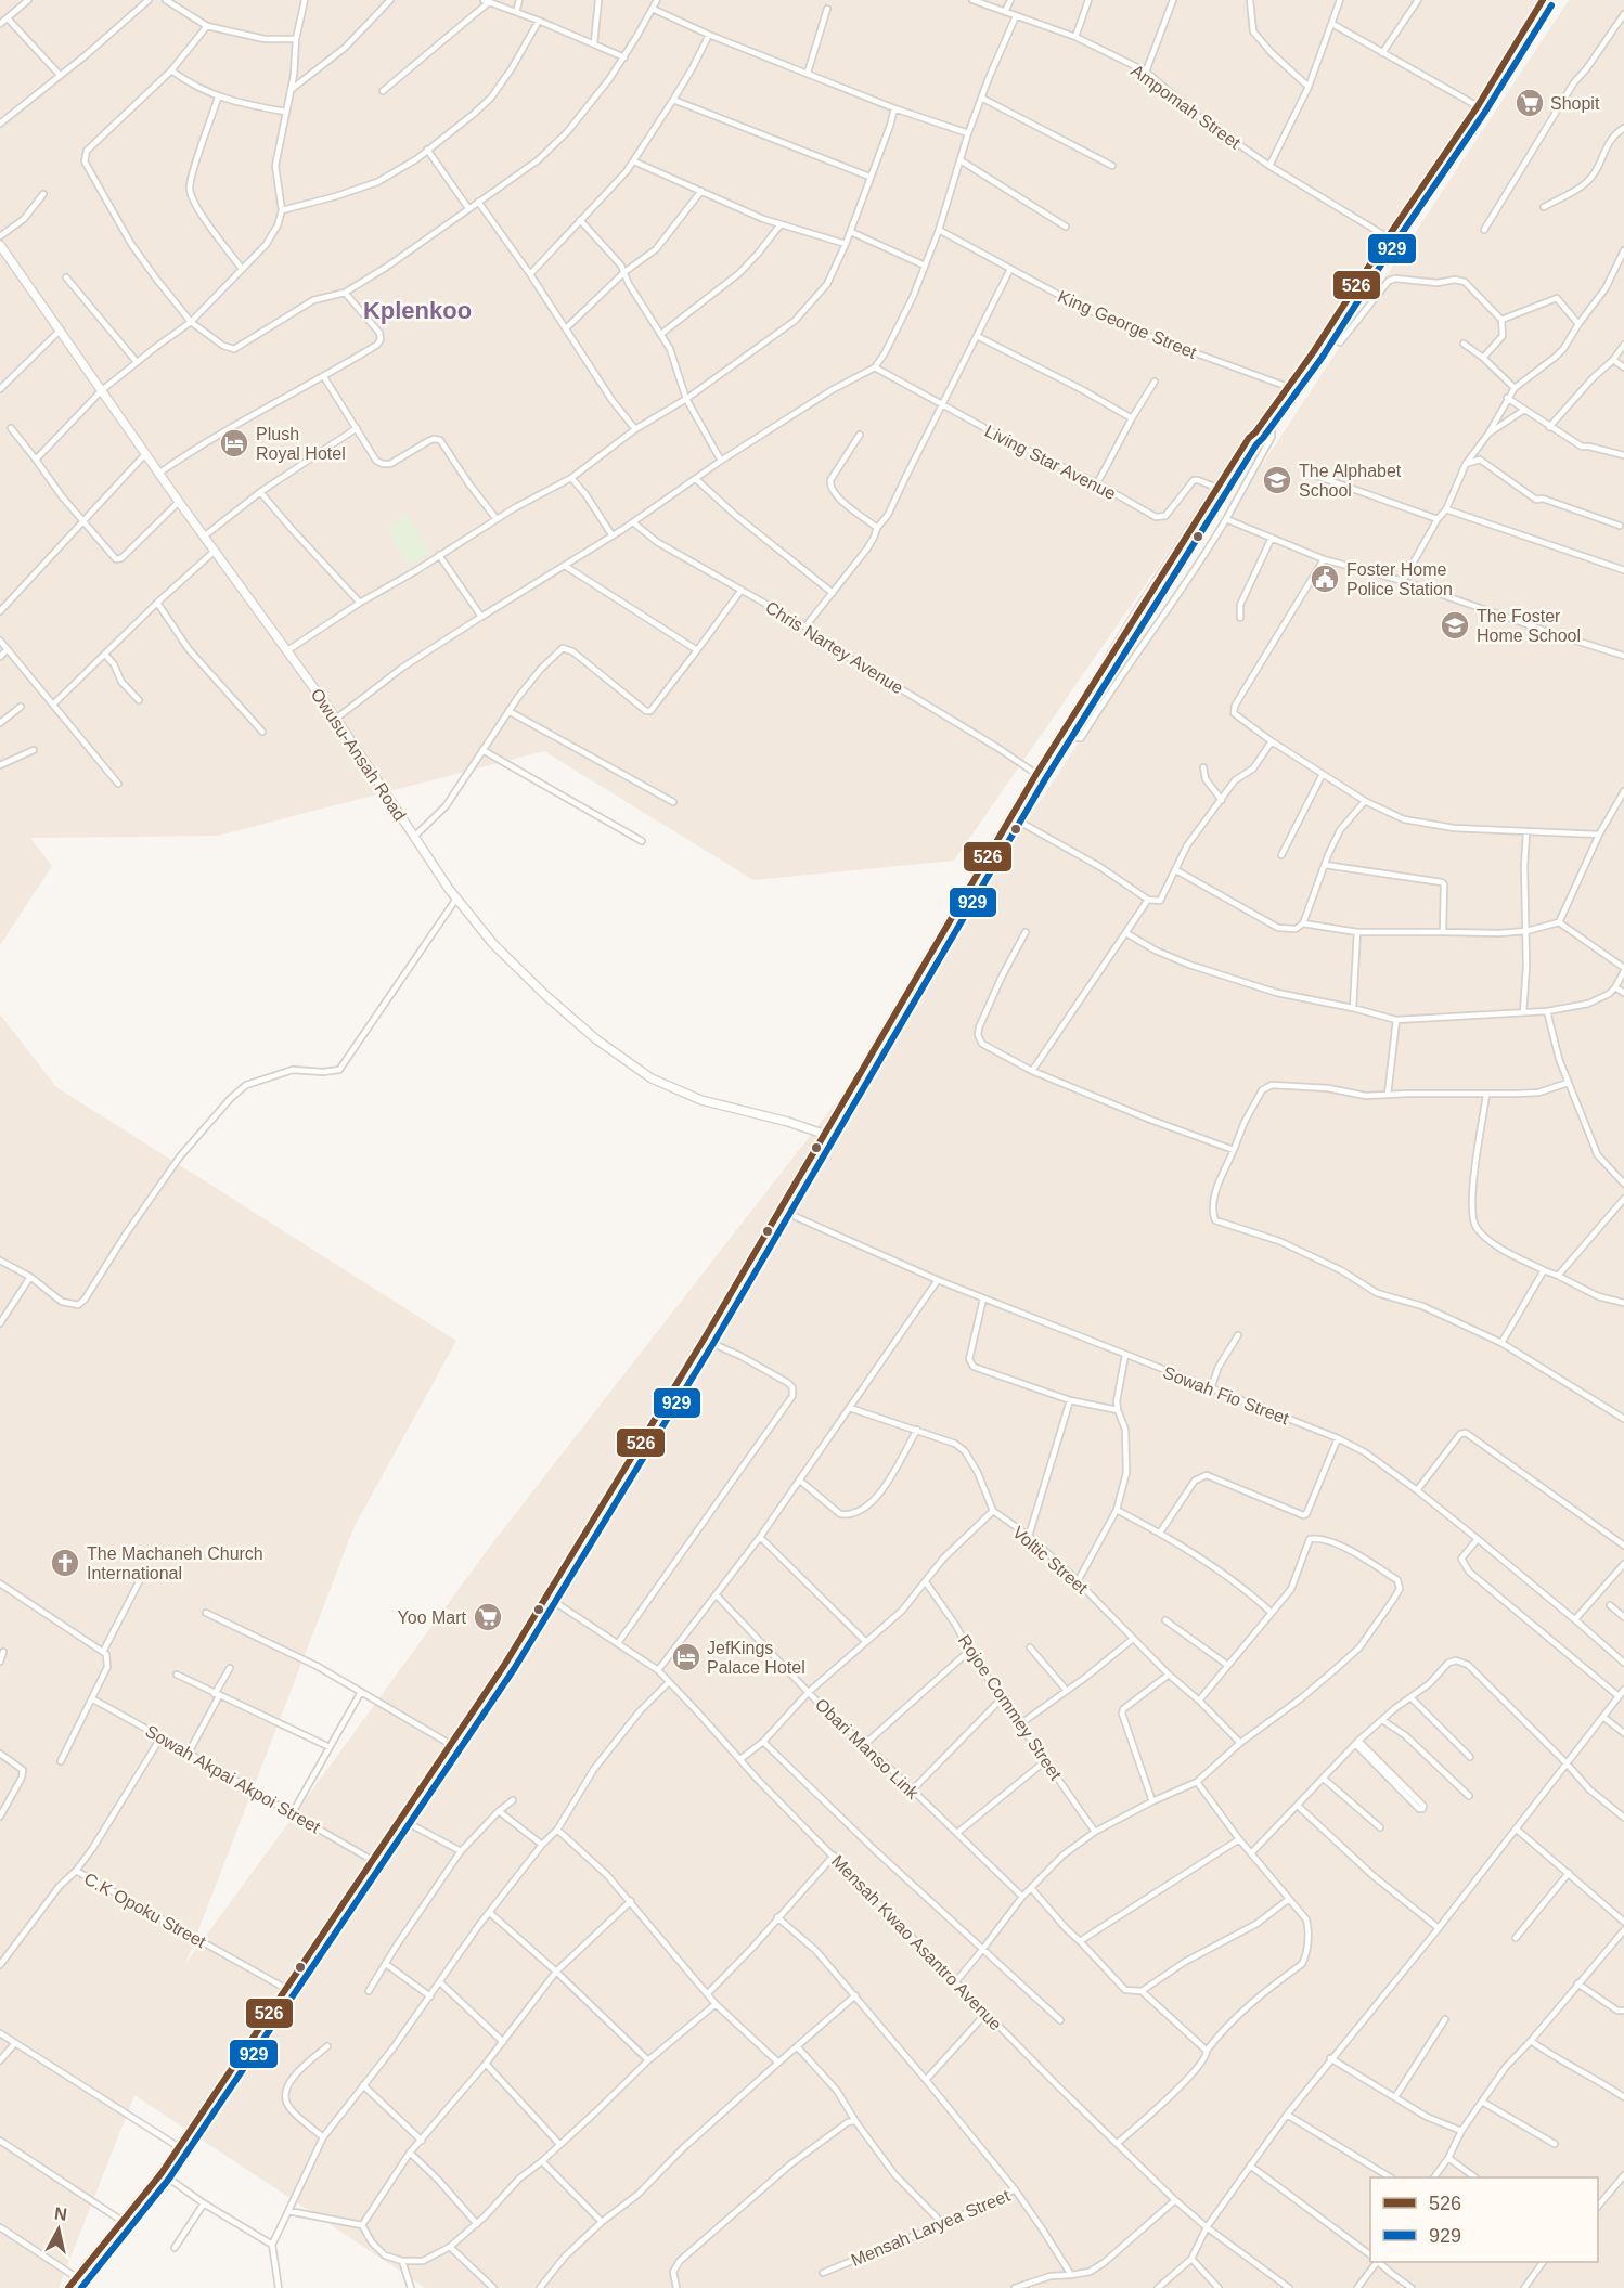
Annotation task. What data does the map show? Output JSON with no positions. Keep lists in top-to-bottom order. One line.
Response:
{"streets":{"street":["Ampomah Street","King George Street","Living Star Avenue","Chris Nartey Avenue","Owusu-Ansah Road","Sowah Fio Street","Voltic Street","Rojoe Commey Street","Obari Manso Link","Sowah Akpai Akpoi Street","C.K Opoku Street","Mensah Kwao Asantro Avenue","Mensah Laryea Street"]},"crossings":[["Sowah Akpai Akpoi Street","C.K Opoku Street"]],"districts":["Kplenkoo"],"places":{"supermarket":["Shopit","Yoo Mart"],"hotel":["Plush Royal Hotel","JefKings Palace Hotel"],"school or university":["The Alphabet School","The Foster Home School"],"public building":["Foster Home Police Station"],"church":["The Machaneh Church International"]},"lines":["transit line 526","transit line 929"],"legend":["526","929"],"north":"top"}
